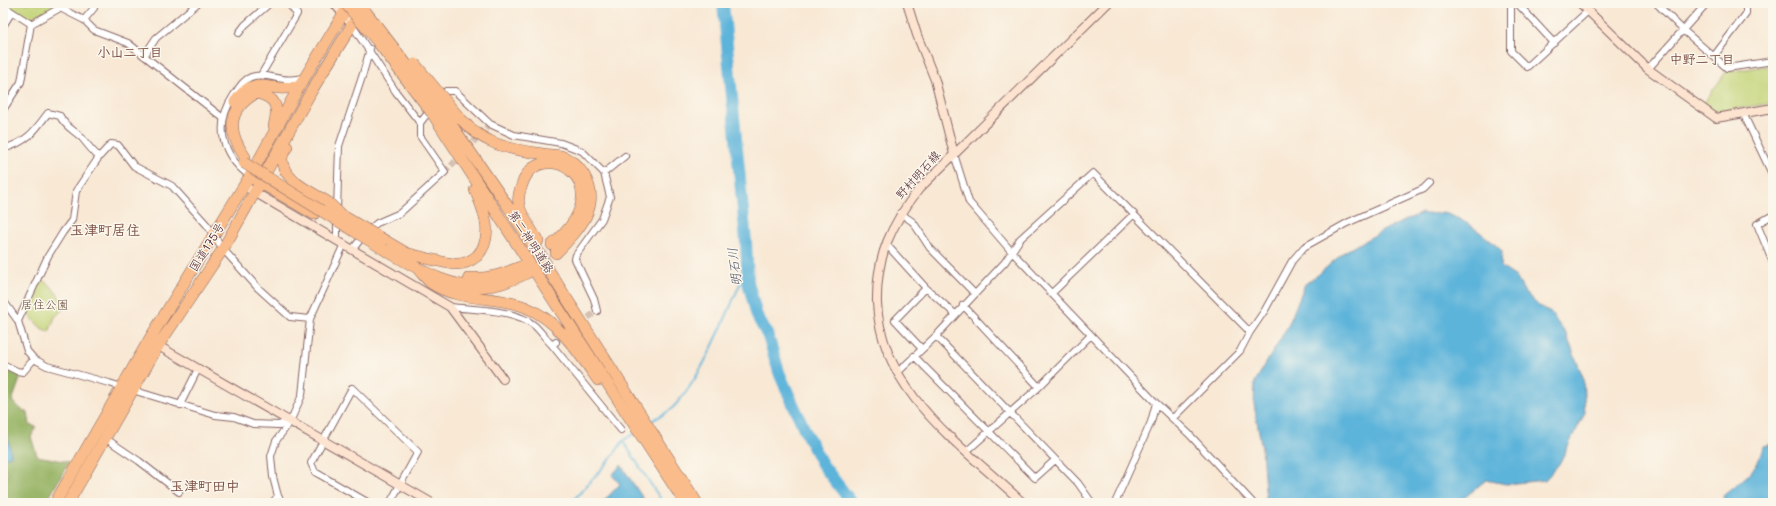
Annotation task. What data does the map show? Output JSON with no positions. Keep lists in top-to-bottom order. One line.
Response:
{"streets":{"highway":["第二神明道路","国道175号"],"street":["野村明石線"]},"crossings":[["第二神明道路","国道175号"]],"districts":["小山二丁目","中野二丁目","玉津町居住","玉津町田中"],"water":["明石川"],"parks":["居住公園"]}
